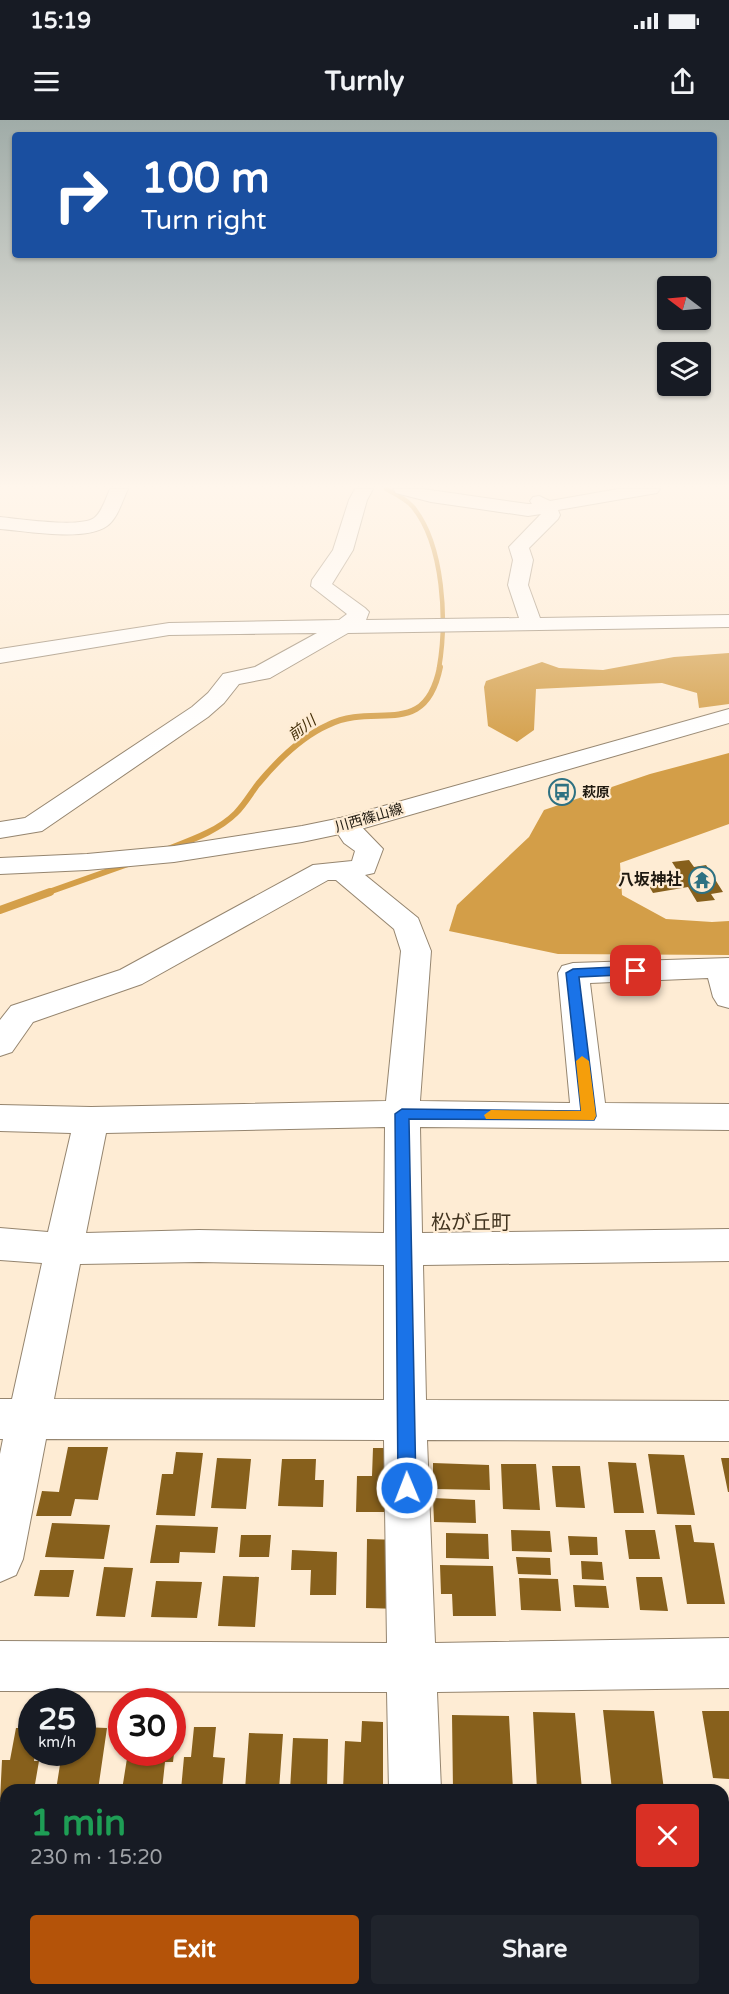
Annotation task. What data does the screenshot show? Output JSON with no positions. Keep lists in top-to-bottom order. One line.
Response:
{"streets":{"street":["川西篠山線"]},"districts":["松が丘町"],"water":["前川"],"places":{"bus stop":["萩原"],"temple":["八坂神社"]},"north":"left","page":{"status":"15:19","header":"Turnly","turn":["100 m","Turn right"],"speed":"25 km/h","limit":"30","heading":["1 min","230 m · 15:20"],"buttons":["Exit","Share"]}}
